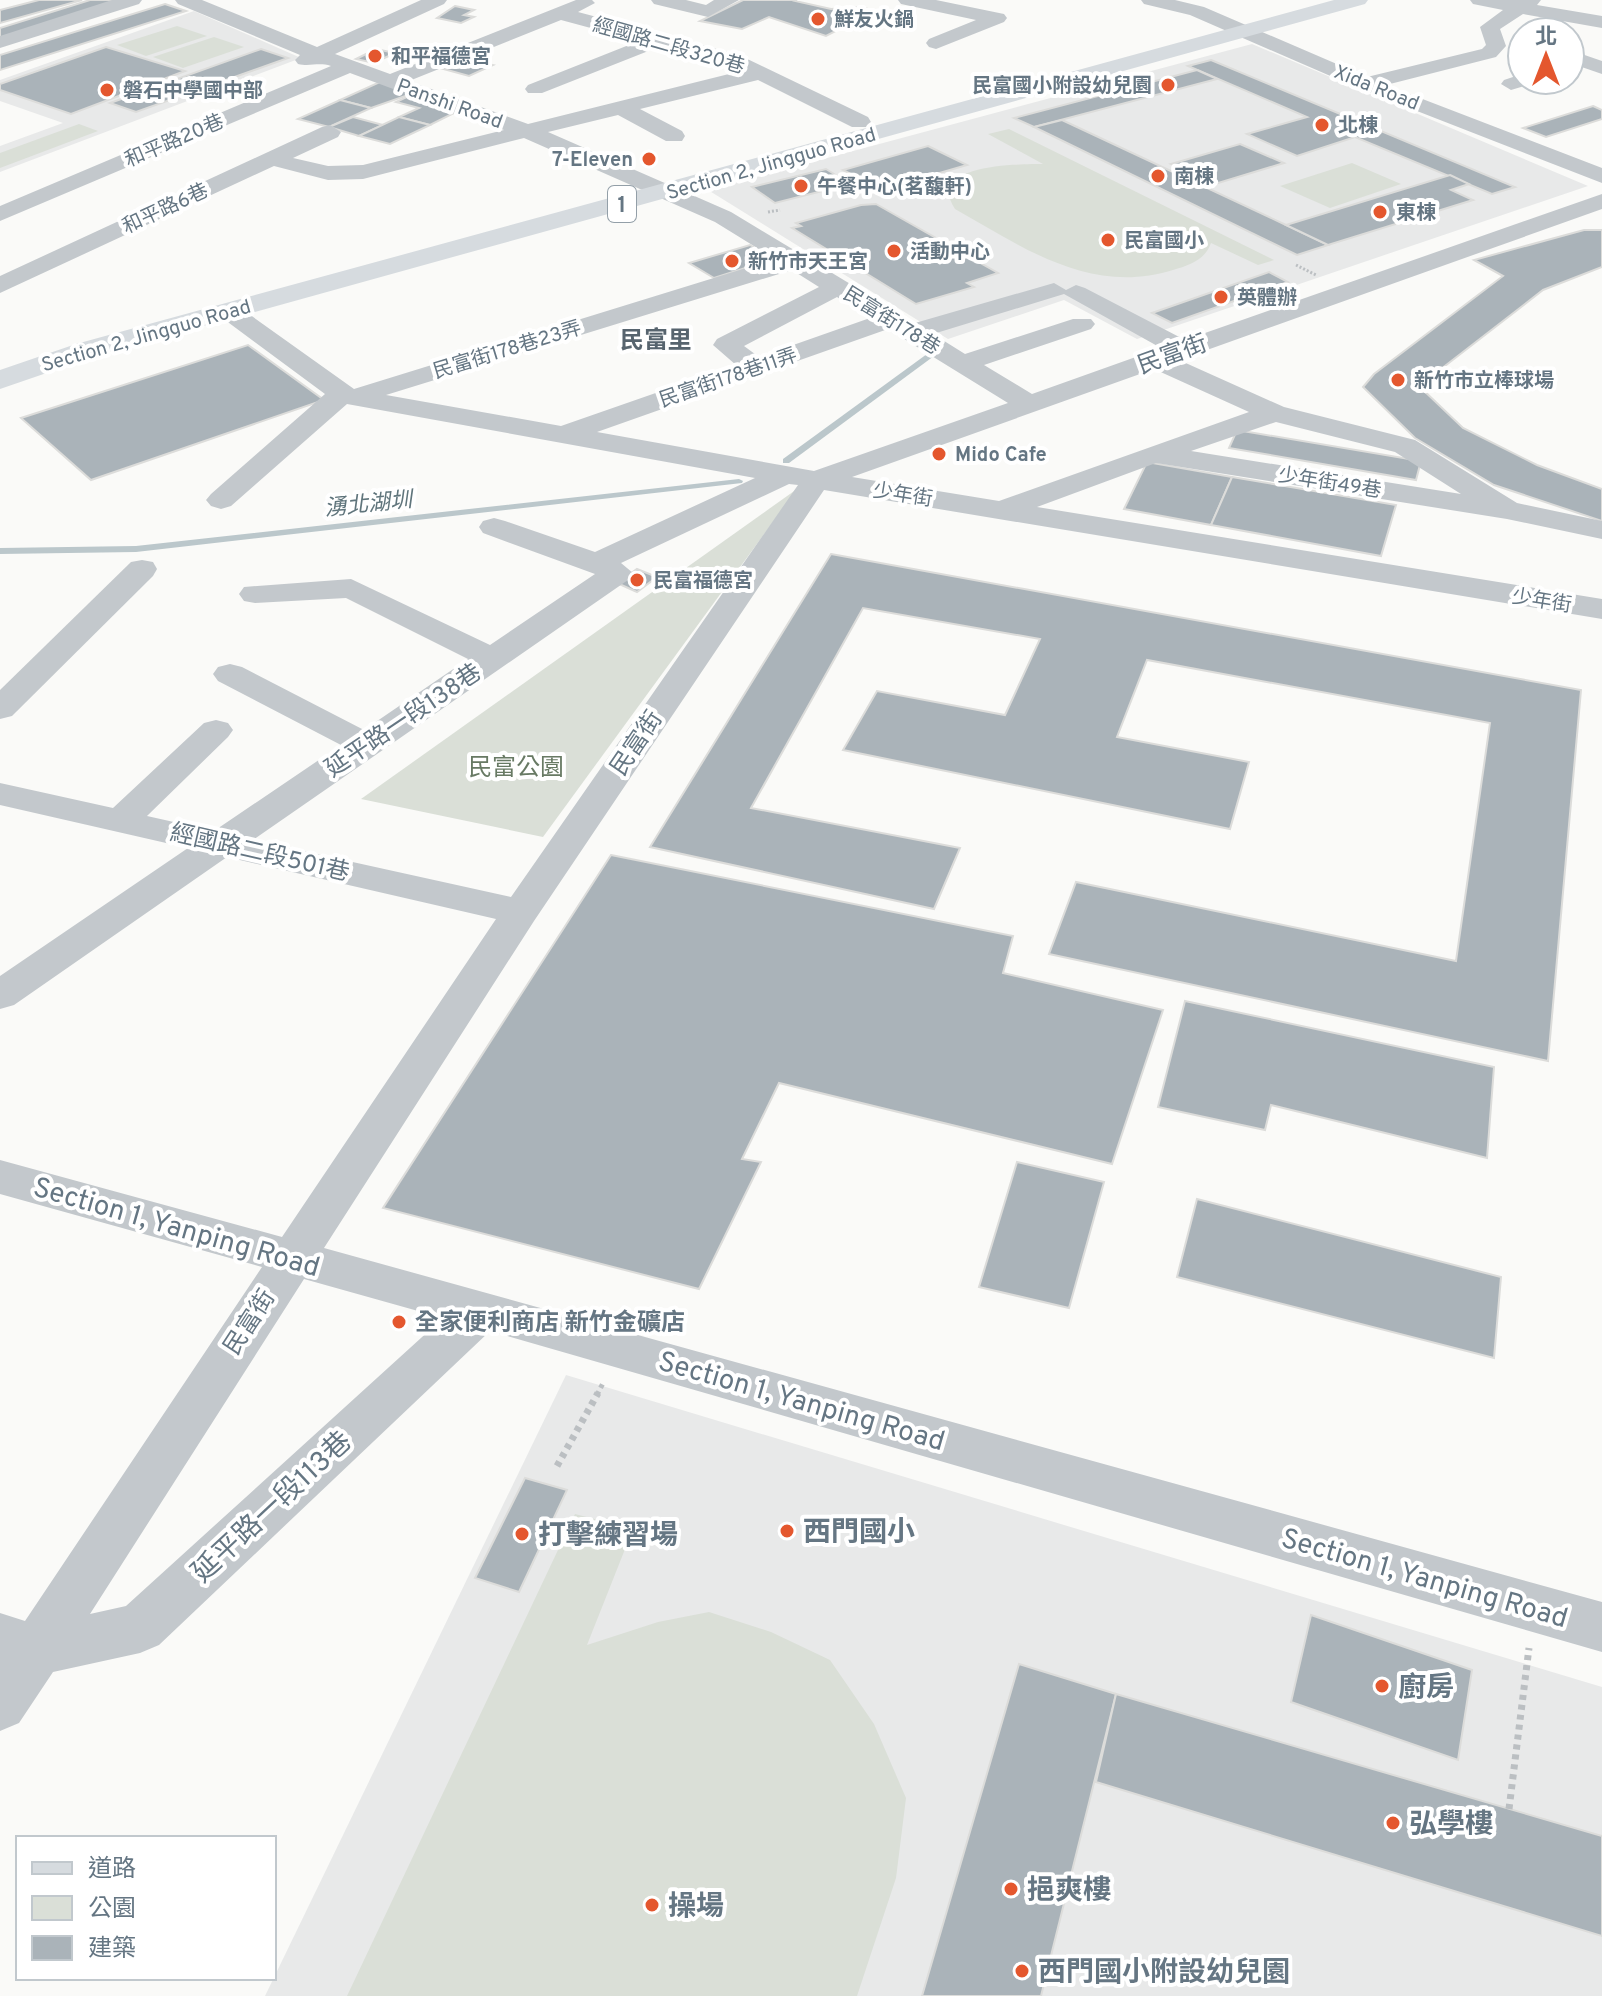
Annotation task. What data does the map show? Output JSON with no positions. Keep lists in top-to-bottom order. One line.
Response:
{"streets":{"main road":["Section 2, Jingguo Road","1"],"street":["經國路二段320巷","Xida Road","Panshi Road","和平路20巷","和平路6巷","民富街178巷","民富街178巷23弄","民富街","民富街178巷11弄","少年街49巷","少年街","延平路一段138巷","經國路二段501巷","Section 1, Yanping Road","延平路一段113巷"]},"crossings":[["經國路二段320巷","Section 2, Jingguo Road"],["Xida Road","Section 2, Jingguo Road"],["Panshi Road","和平路20巷"],["Panshi Road","Section 2, Jingguo Road"],["Panshi Road","民富街178巷"],["Section 2, Jingguo Road","民富街178巷"],["Section 2, Jingguo Road","少年街"],["民富街178巷","民富街178巷23弄"],["民富街178巷","民富街"],["民富街178巷","民富街178巷11弄"],["民富街178巷23弄","少年街"],["民富街","民富街178巷11弄"],["民富街","少年街"],["民富街","經國路二段501巷"],["民富街","Section 1, Yanping Road"],["民富街","延平路一段113巷"],["民富街178巷11弄","少年街"],["少年街49巷","少年街"],["延平路一段138巷","經國路二段501巷"],["Section 1, Yanping Road","延平路一段113巷"]],"districts":["民富里"],"water":["湧北湖圳"],"parks":["民富公園"],"places":["鮮友火鍋","和平福德宮","民富國小附設幼兒園","磐石中學國中部","北棟","7-Eleven","南棟","午餐中心(茗馥軒)","東棟","民富國小","活動中心","新竹市天王宮","英體辦","新竹市立棒球場","Mido Cafe","民富福德宮","全家便利商店 新竹金礦店","西門國小","打擊練習場","廚房","弘學樓","挹爽樓","操場","西門國小附設幼兒園"],"legend":["道路","公園","建築"],"north":"top"}
